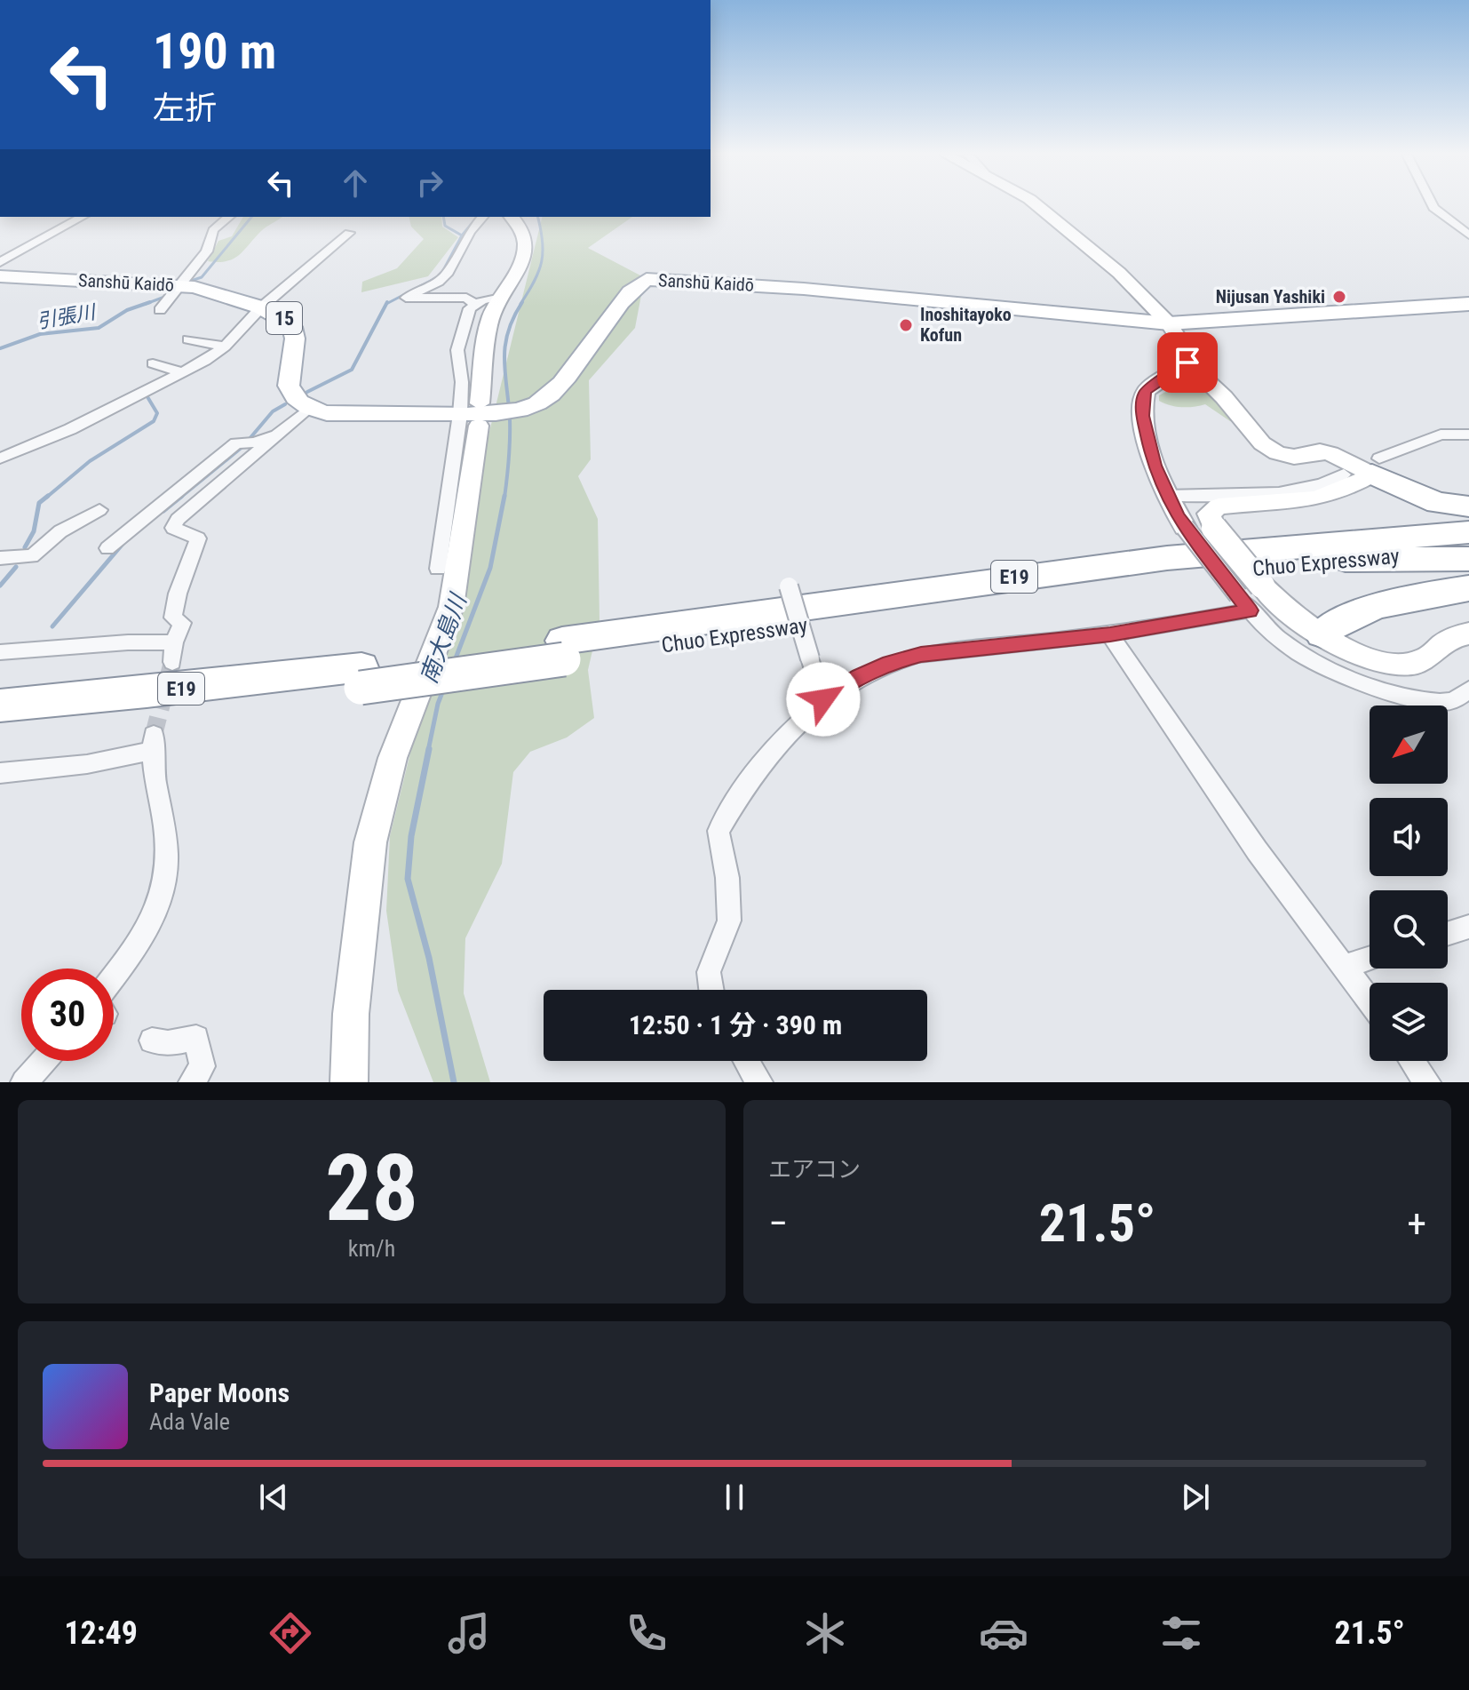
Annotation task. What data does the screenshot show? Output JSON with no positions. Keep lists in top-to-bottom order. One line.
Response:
{"streets":{"highway":["Chuo Expressway","E19"],"main road":["Sanshū Kaidō","15"]},"water":["引張川","南大島川"],"places":["Nijusan Yashiki","Inoshitayoko Kofun"],"north":"bottom left","page":{"turn":["190 m","左折"],"limit":"30","trip":"12:50 · 1 分 · 390 m","tile":[["28","km/h"],"エアコン"],"heat":["−","21.5°","+"],"song":["Paper Moons","Ada Vale"],"tabs":["12:49","21.5°"]}}
